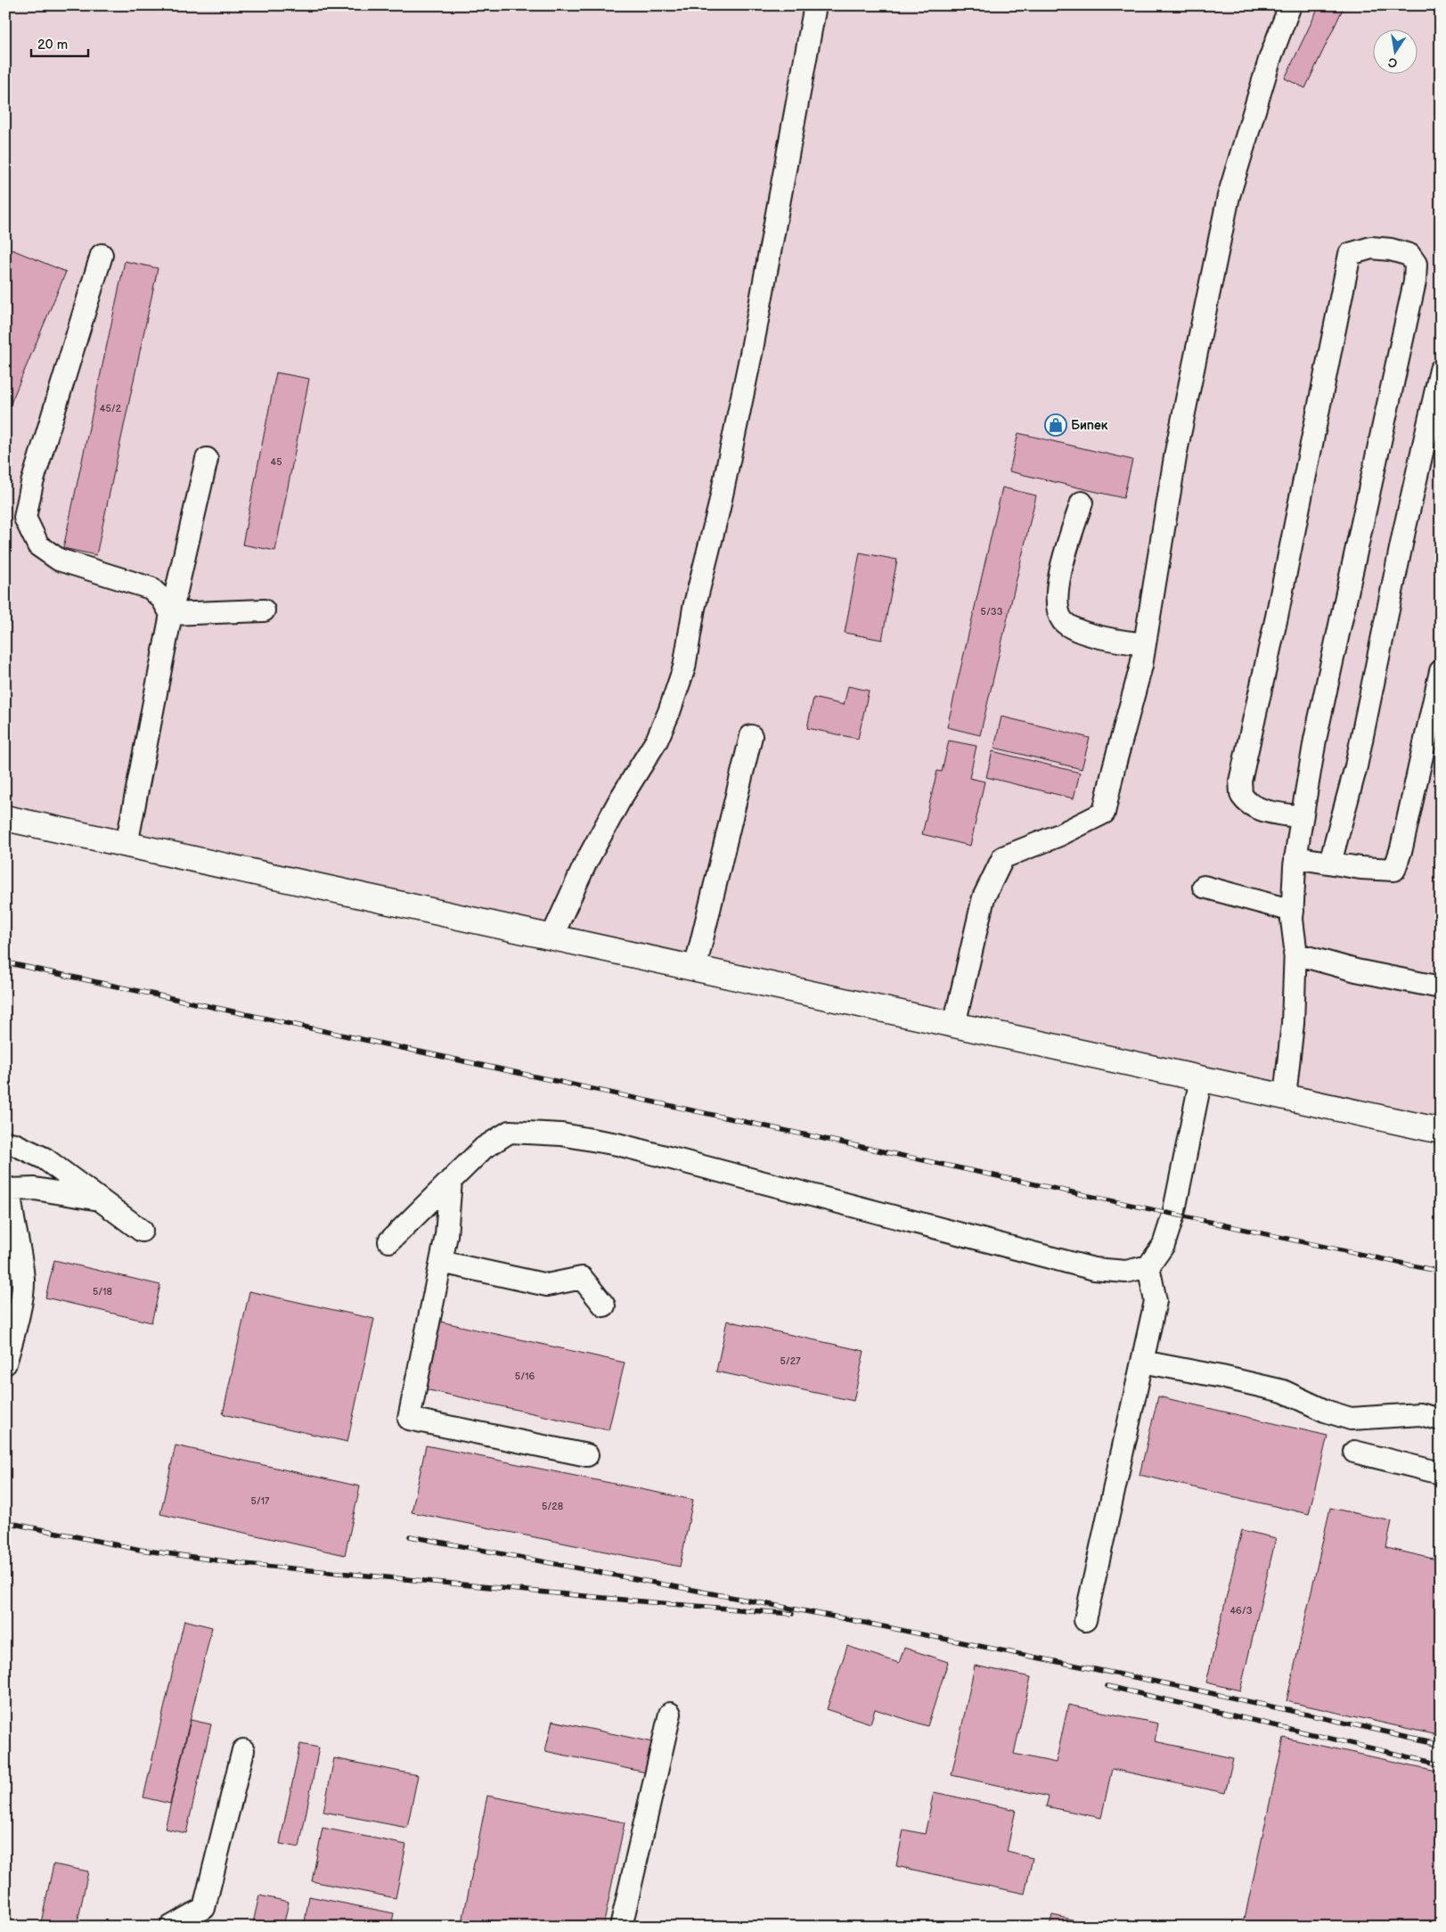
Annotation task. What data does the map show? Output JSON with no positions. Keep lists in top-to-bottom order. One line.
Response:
{"places":{"shop":["Бипек"]},"house_numbers":["45/2","45","5/33","5/18","5/27","5/16","5/17","5/28","46/3"],"scale_bar":"20 m","north":"bottom"}
